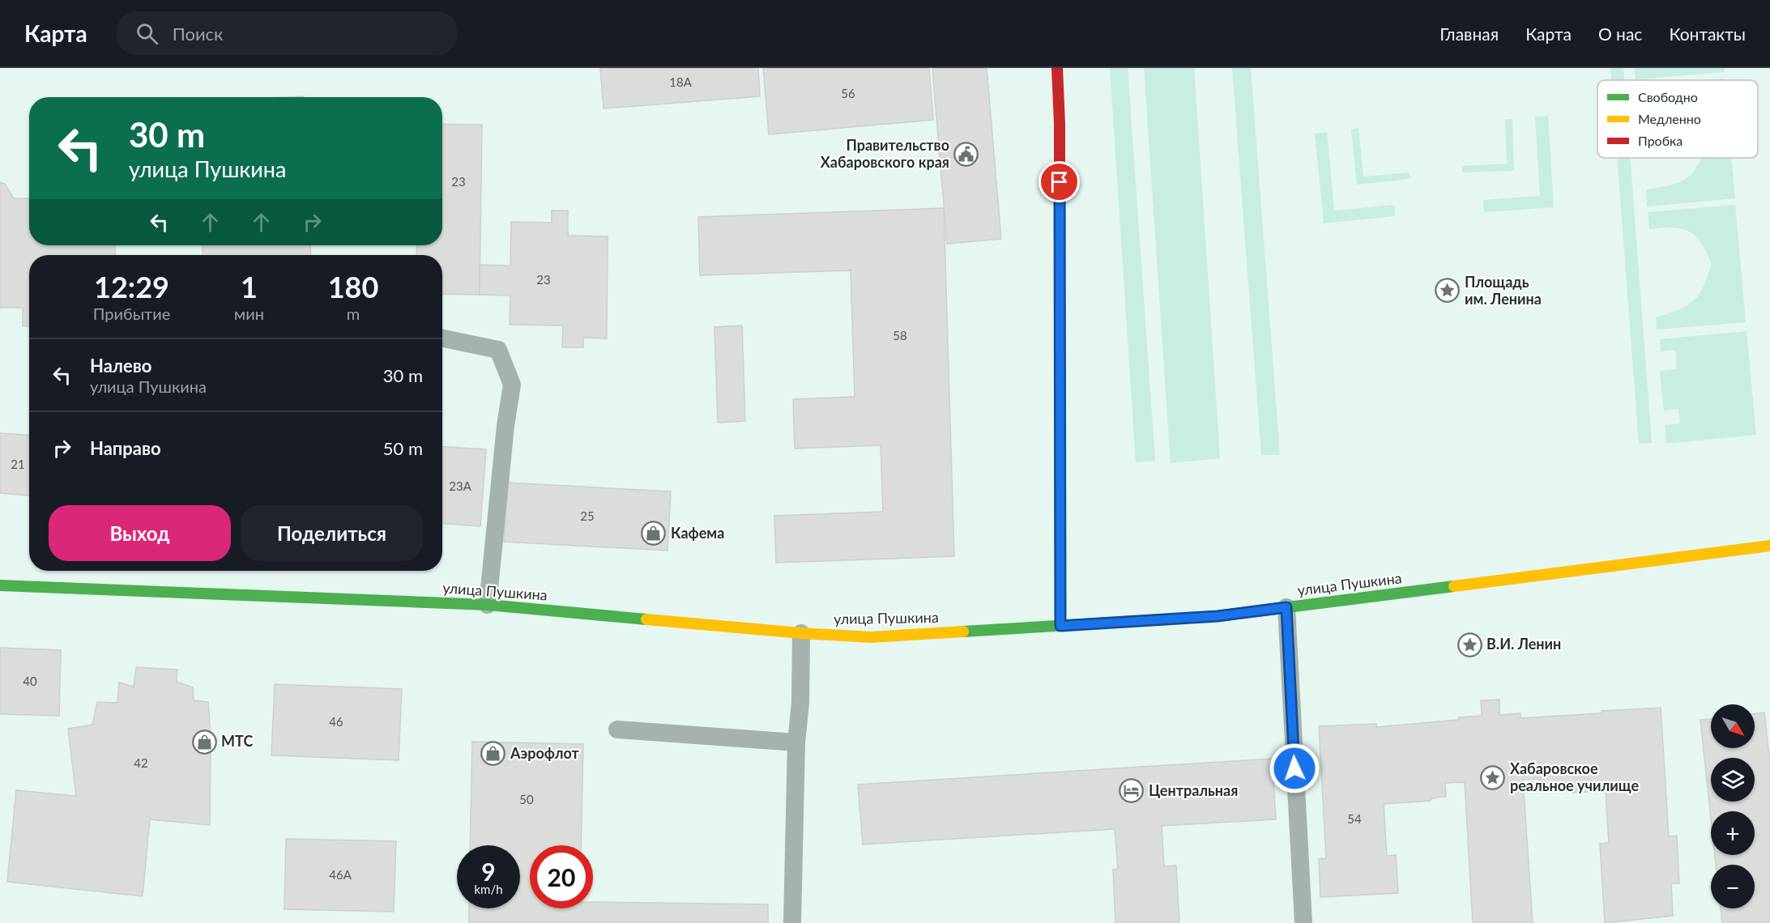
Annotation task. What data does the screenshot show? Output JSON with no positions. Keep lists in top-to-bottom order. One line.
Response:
{"streets":{"street":["улица Пушкина"]},"places":{"public building":["Правительство Хабаровского края"],"place":["Площадь им. Ленина","В.И. Ленин","Хабаровское реальное училище"],"shop":["Кафема","МТС","Аэрофлот"],"hotel":["Центральная"]},"house_numbers":["18А","56","23","23","58","21","23А","25","40","46","42","50","54","46А"],"legend":["Свободно","Медленно","Пробка"],"north":"bottom right","page":{"header":"Карта","search":"Поиск","nav":["Главная","Карта","О нас","Контакты"],"turn":["30 m","улица Пушкина"],"eta":["12:29","Прибытие","1","мин","180","m"],"list":[{"name":"Налево","note":"улица Пушкина","value":"30 m"},{"name":"Направо","value":"50 m"}],"buttons":["Выход","Поделиться"],"map_buttons":["+","−"],"speed":"9 km/h","limit":"20"}}
